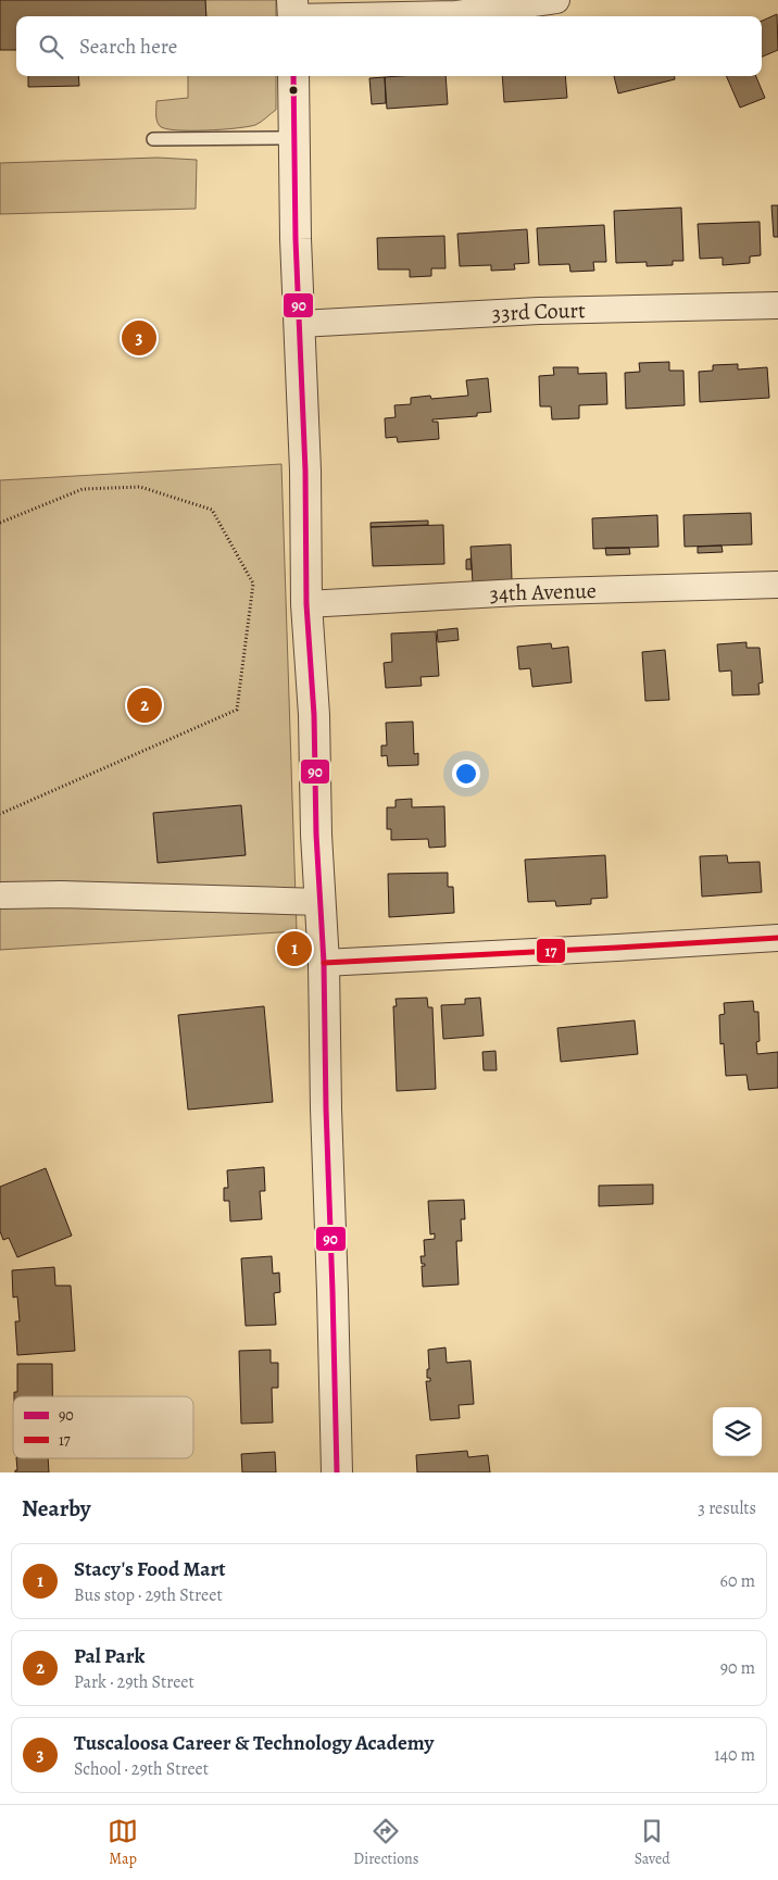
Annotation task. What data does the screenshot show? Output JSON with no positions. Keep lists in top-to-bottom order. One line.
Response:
{"streets":{"street":["33rd Court","34th Avenue"]},"lines":["transit line 90","transit line 17"],"legend":["90","17"],"page":{"search":"Search here","pins":["3","2","1"],"heading":["Nearby","3 results"],"list":[{"mark":"1","name":"Stacy's Food Mart","note":"Bus stop · 29th Street","value":"60 m"},{"mark":"2","name":"Pal Park","note":"Park · 29th Street","value":"90 m"},{"mark":"3","name":"Tuscaloosa Career & Technology Academy","note":"School · 29th Street","value":"140 m"}],"nav":["Map","Directions","Saved"]}}
